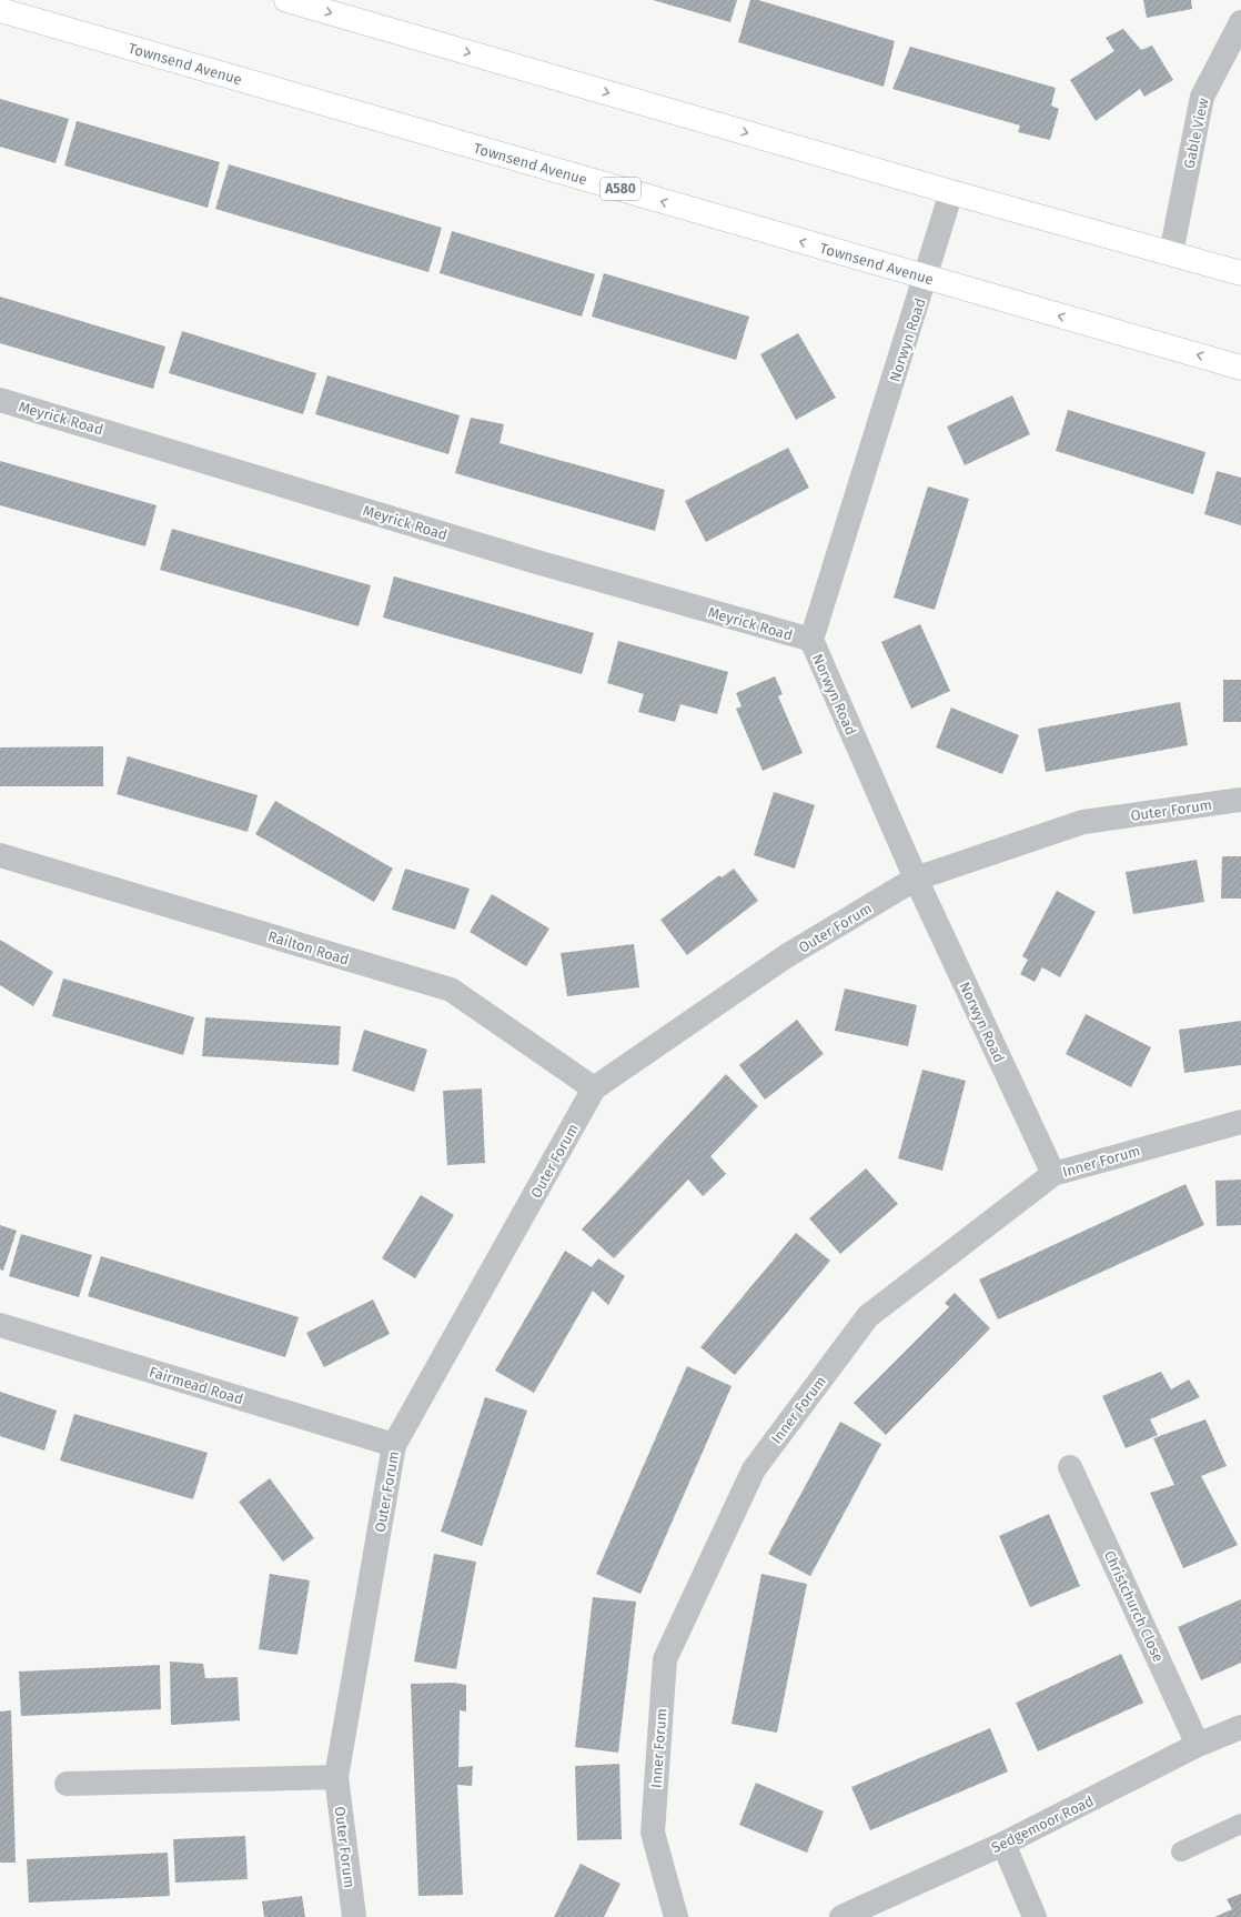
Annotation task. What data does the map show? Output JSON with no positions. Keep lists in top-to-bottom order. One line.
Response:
{"streets":{"main road":["Townsend Avenue","A580"],"street":["Gable View","Norwyn Road","Meyrick Road","Outer Forum","Railton Road","Inner Forum","Fairmead Road","Christchurch Close","Sedgemoor Road"]},"crossings":[["Townsend Avenue","Norwyn Road"],["Norwyn Road","Meyrick Road"],["Norwyn Road","Outer Forum"],["Norwyn Road","Inner Forum"],["Outer Forum","Railton Road"],["Outer Forum","Fairmead Road"],["Christchurch Close","Sedgemoor Road"]]}
